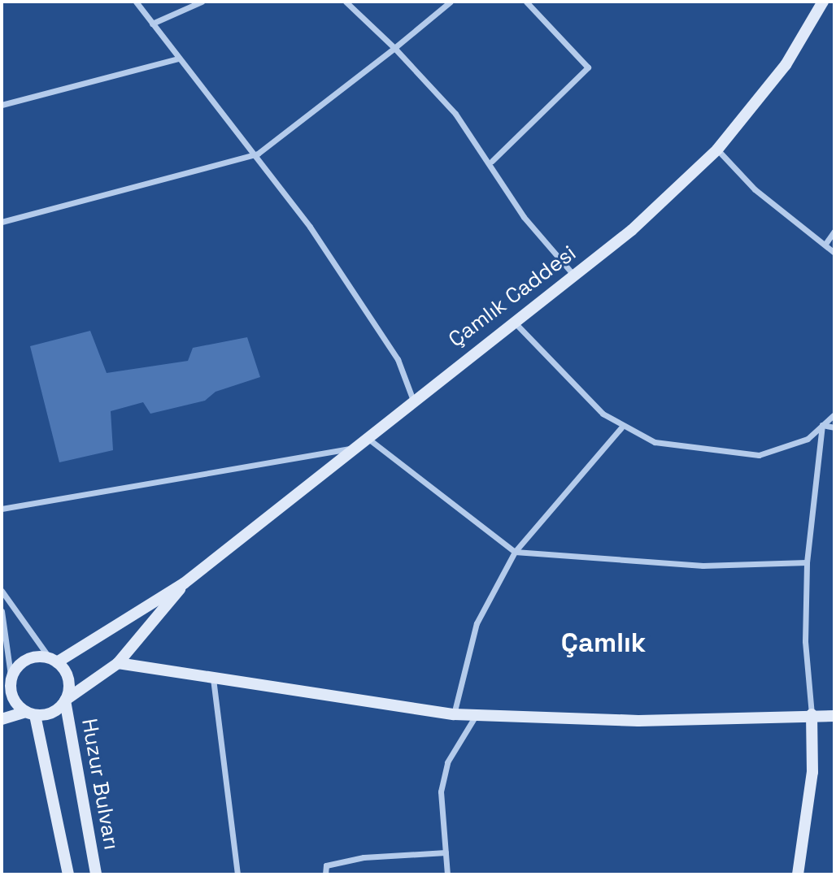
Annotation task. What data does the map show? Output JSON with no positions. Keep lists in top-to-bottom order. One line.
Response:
{"streets":{"street":["Çamlık Caddesi","Huzur Bulvarı"]},"districts":["Çamlık"]}
